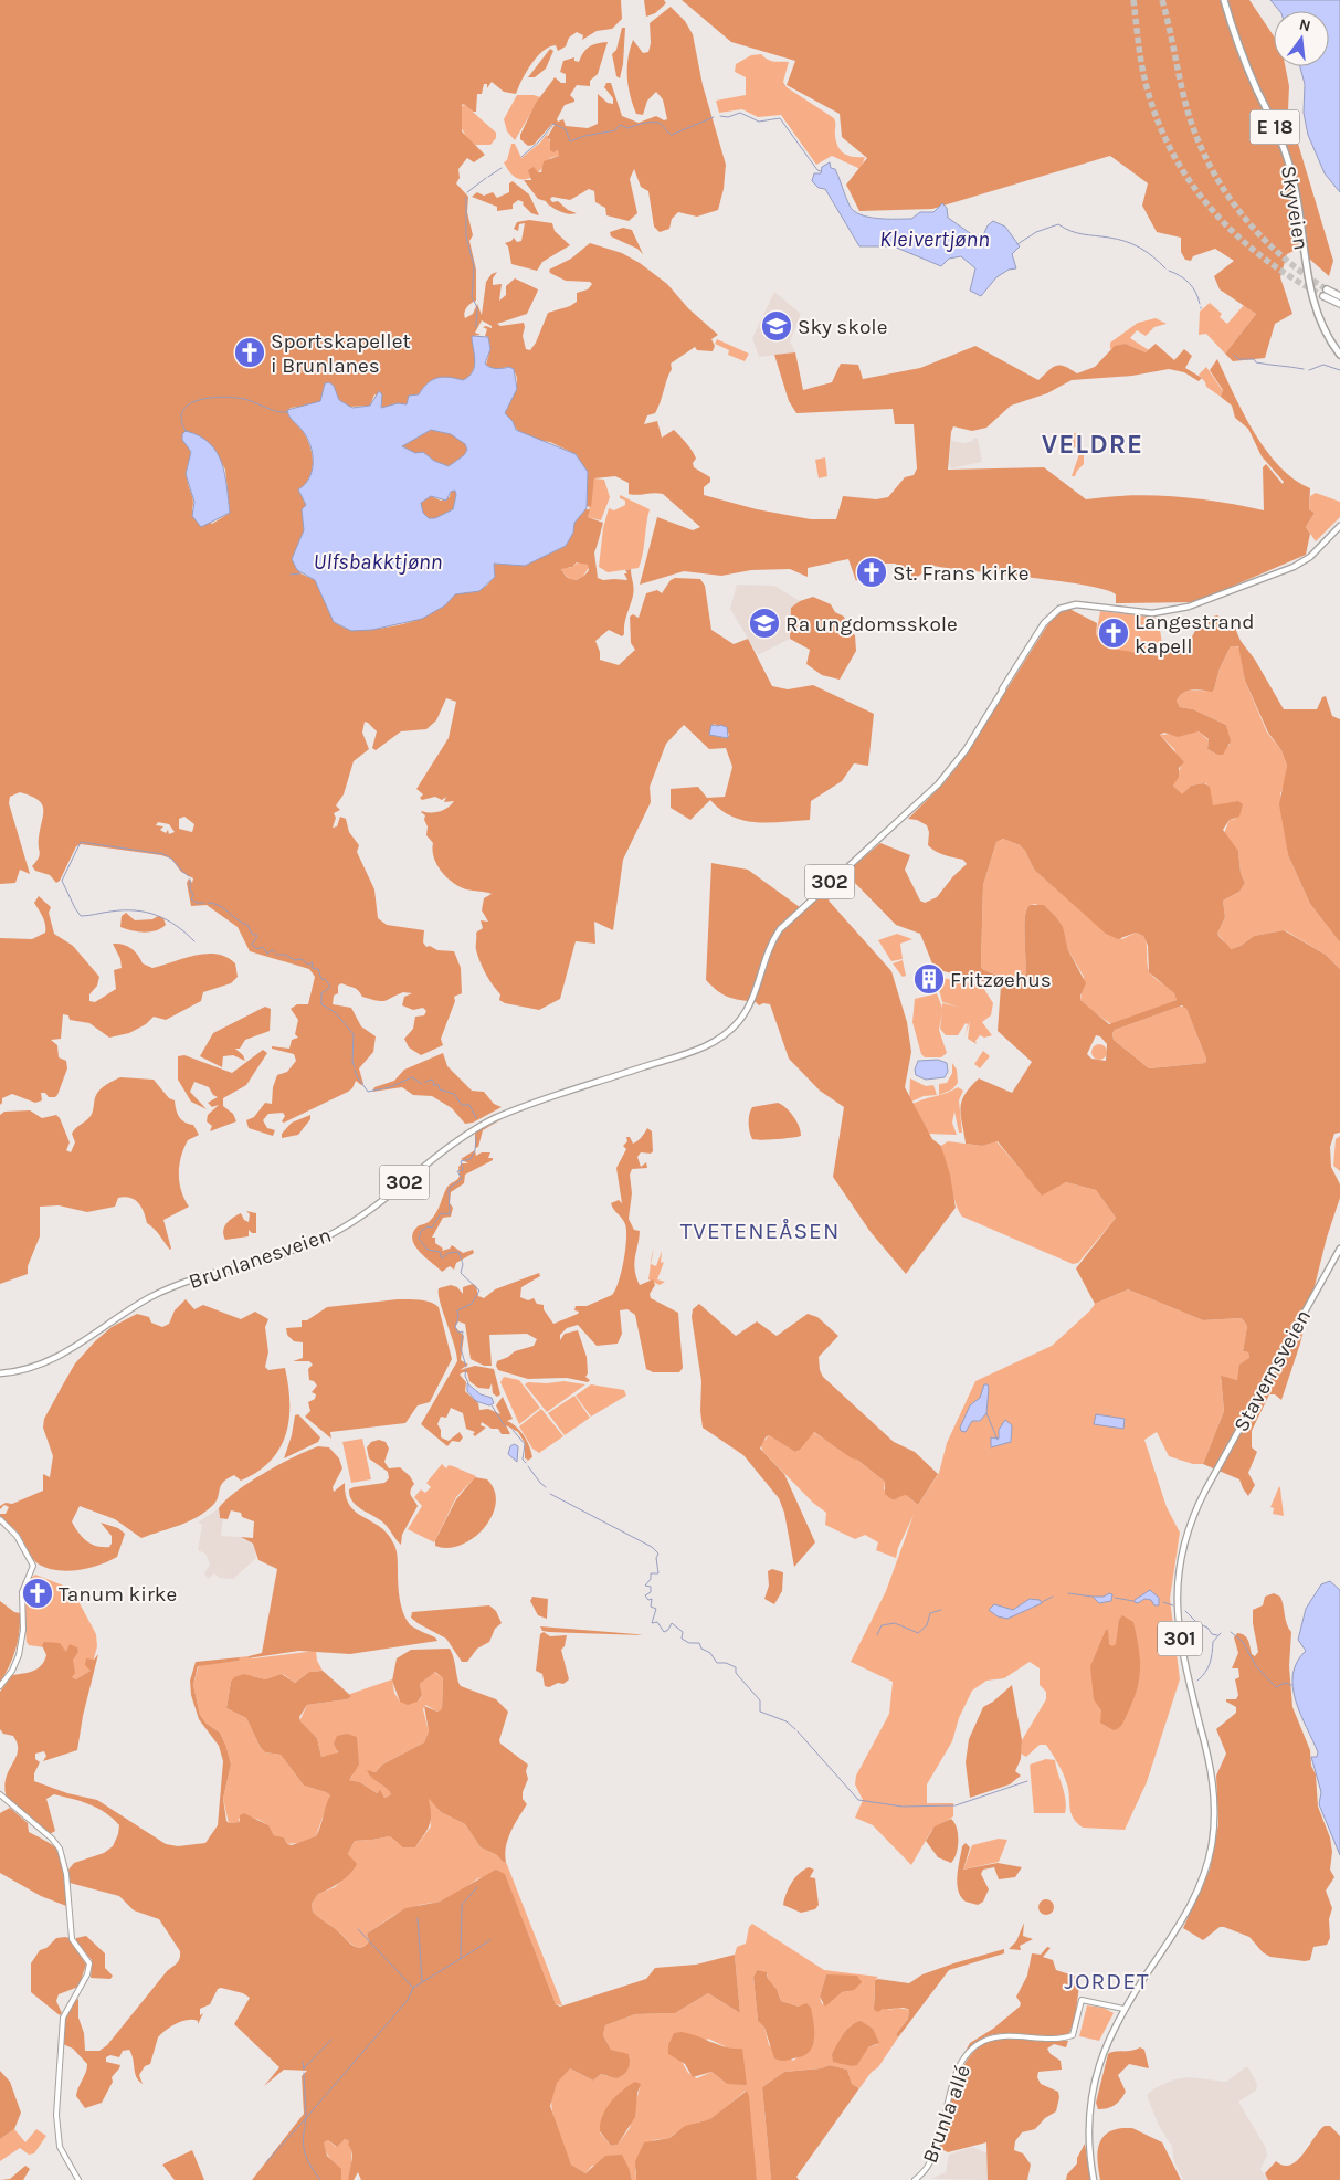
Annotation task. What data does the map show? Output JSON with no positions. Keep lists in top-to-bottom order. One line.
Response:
{"streets":{"highway":["E 18","Skyveien"],"main road":["302","Brunlanesveien","Stavernsveien","301","Brunla allé"]},"crossings":[["Stavernsveien","Brunla allé"]],"districts":["VELDRE","TVETENEÅSEN","JORDET"],"water":["Kleivertjønn","Ulfsbakktjønn"],"places":{"school or university":["Sky skole","Ra ungdomsskole"],"church":["Sportskapellet i Brunlanes","St. Frans kirke","Langestrand kapell","Tanum kirke"],"building":["Fritzøehus"]},"north":"top"}
